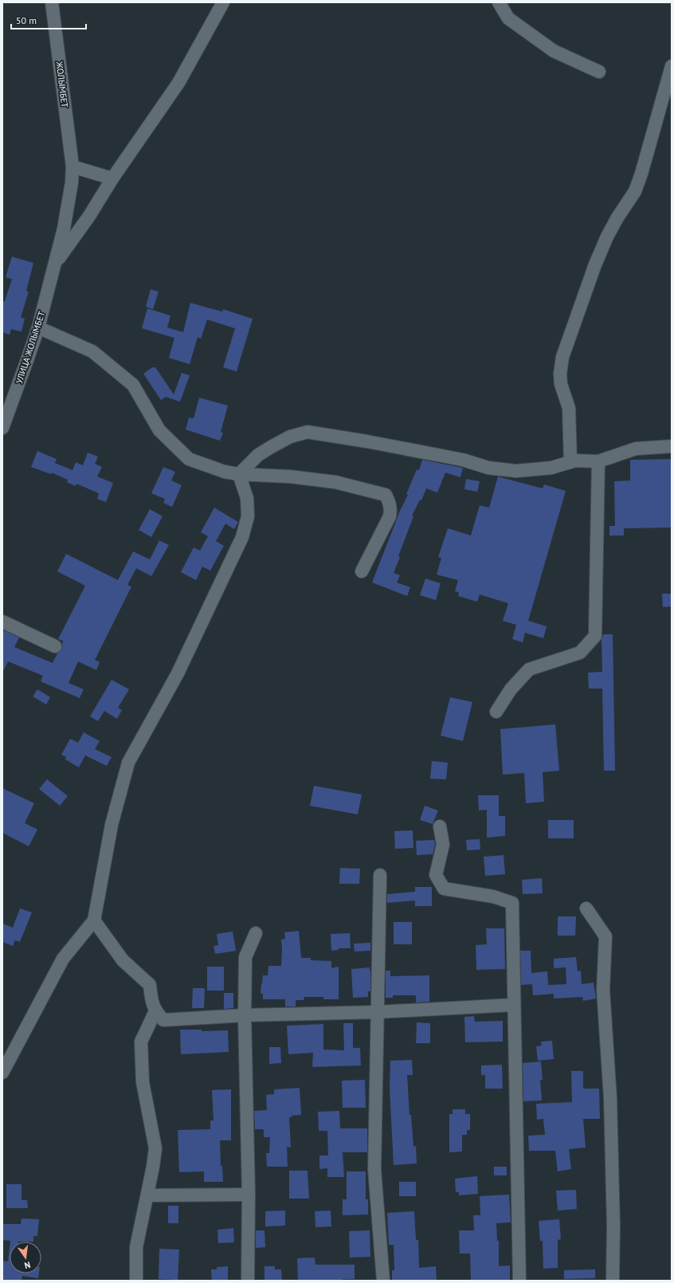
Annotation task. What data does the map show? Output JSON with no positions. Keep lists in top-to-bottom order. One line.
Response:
{"streets":{"street":["ЖОЛЫМБЕТ","УЛИЦА ЖОЛЫМБЕТ"]},"crossings":[["ЖОЛЫМБЕТ","УЛИЦА ЖОЛЫМБЕТ"]],"scale_bar":"50 m","north":"bottom"}
